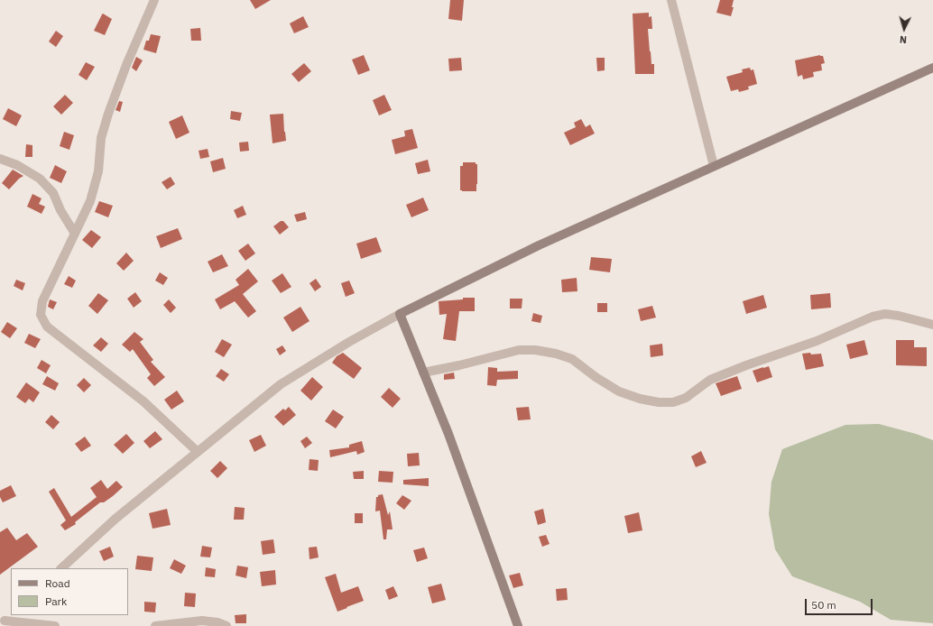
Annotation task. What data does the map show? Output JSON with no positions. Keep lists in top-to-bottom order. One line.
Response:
{"legend":["Road","Park"],"scale_bar":"50 m","north":"bottom"}
